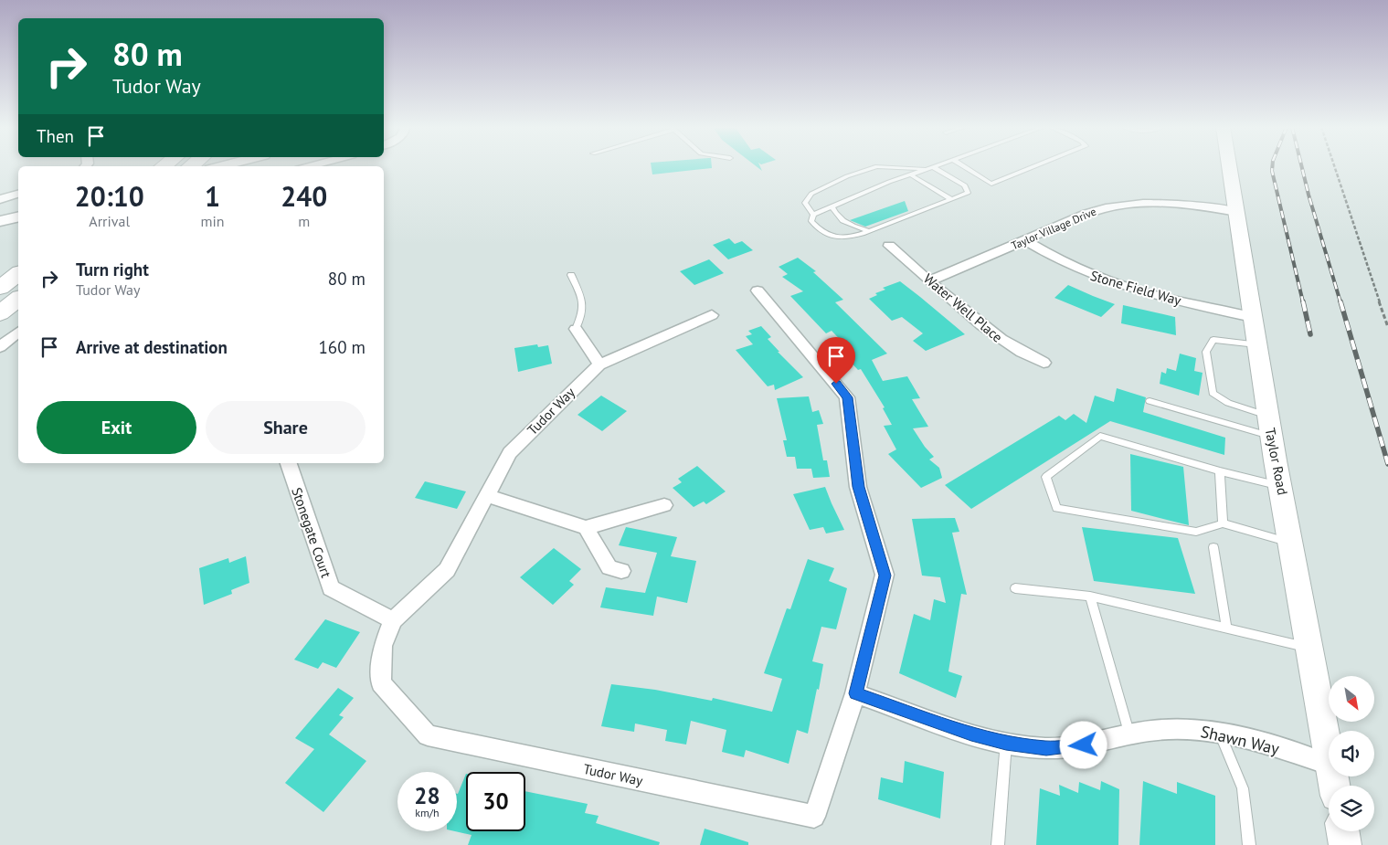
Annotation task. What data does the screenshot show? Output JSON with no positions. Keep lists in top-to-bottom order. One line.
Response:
{"streets":{"main road":["Taylor Road"],"street":["Taylor Village Drive","Stone Field Way","Water Well Place","Tudor Way","Stonegate Court","Shawn Way"]},"crossings":[["Taylor Village Drive","Stone Field Way"],["Taylor Village Drive","Water Well Place"],["Taylor Village Drive","Taylor Road"],["Stone Field Way","Taylor Road"],["Tudor Way","Stonegate Court"],["Tudor Way","Shawn Way"]],"north":"bottom right","page":{"turn":["80 m","Tudor Way"],"then":"Then","eta":["20:10","Arrival","1","min","240","m"],"list":[{"name":"Turn right","note":"Tudor Way","value":"80 m"},{"name":"Arrive at destination","value":"160 m"}],"buttons":["Exit","Share"],"speed":"28 km/h","limit":"30"}}
